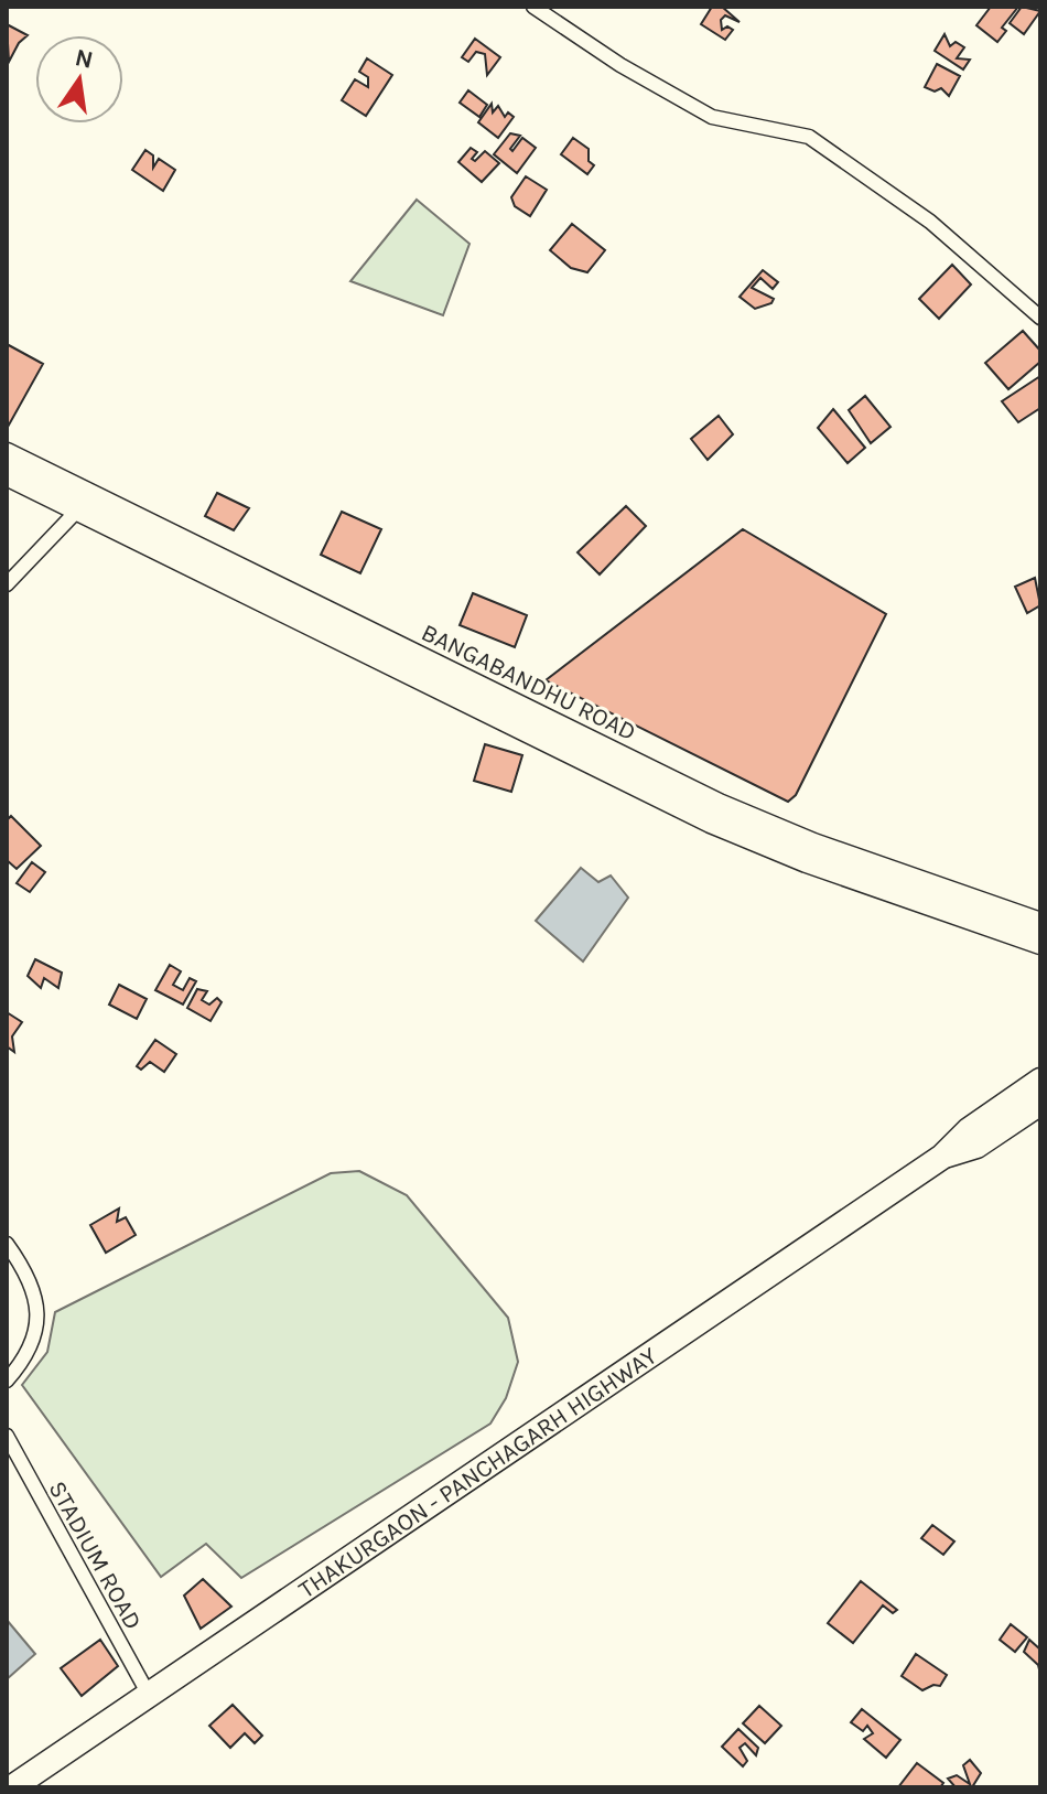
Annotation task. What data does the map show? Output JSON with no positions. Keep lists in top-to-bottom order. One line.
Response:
{"streets":{"highway":["THAKURGAON - PANCHAGARH HIGHWAY"],"main road":["BANGABANDHU ROAD"],"street":["STADIUM ROAD"]},"crossings":[["THAKURGAON - PANCHAGARH HIGHWAY","STADIUM ROAD"]],"north":"top"}
